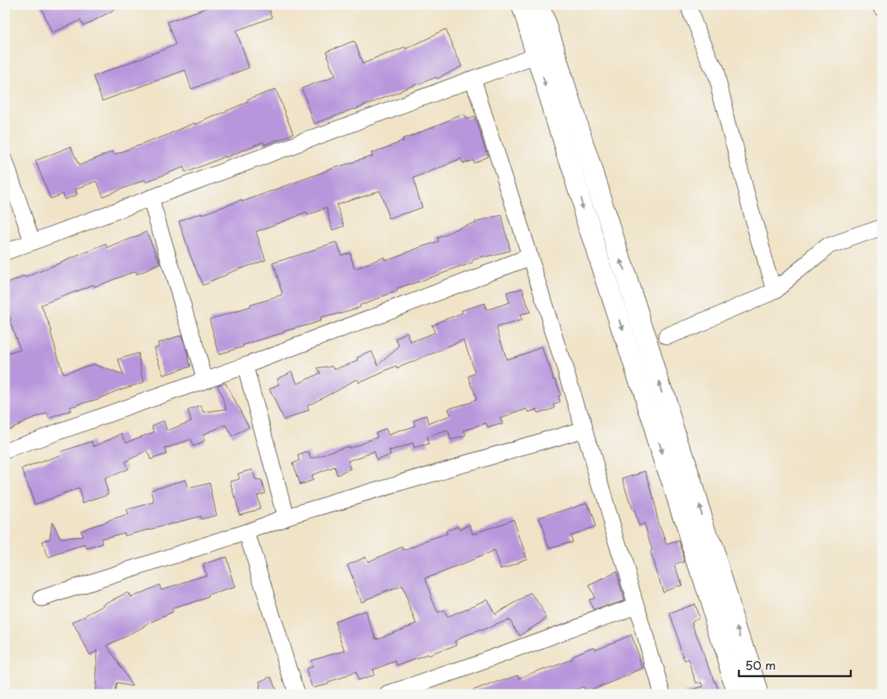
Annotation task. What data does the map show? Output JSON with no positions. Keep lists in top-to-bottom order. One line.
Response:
{"scale_bar":"50 m"}
